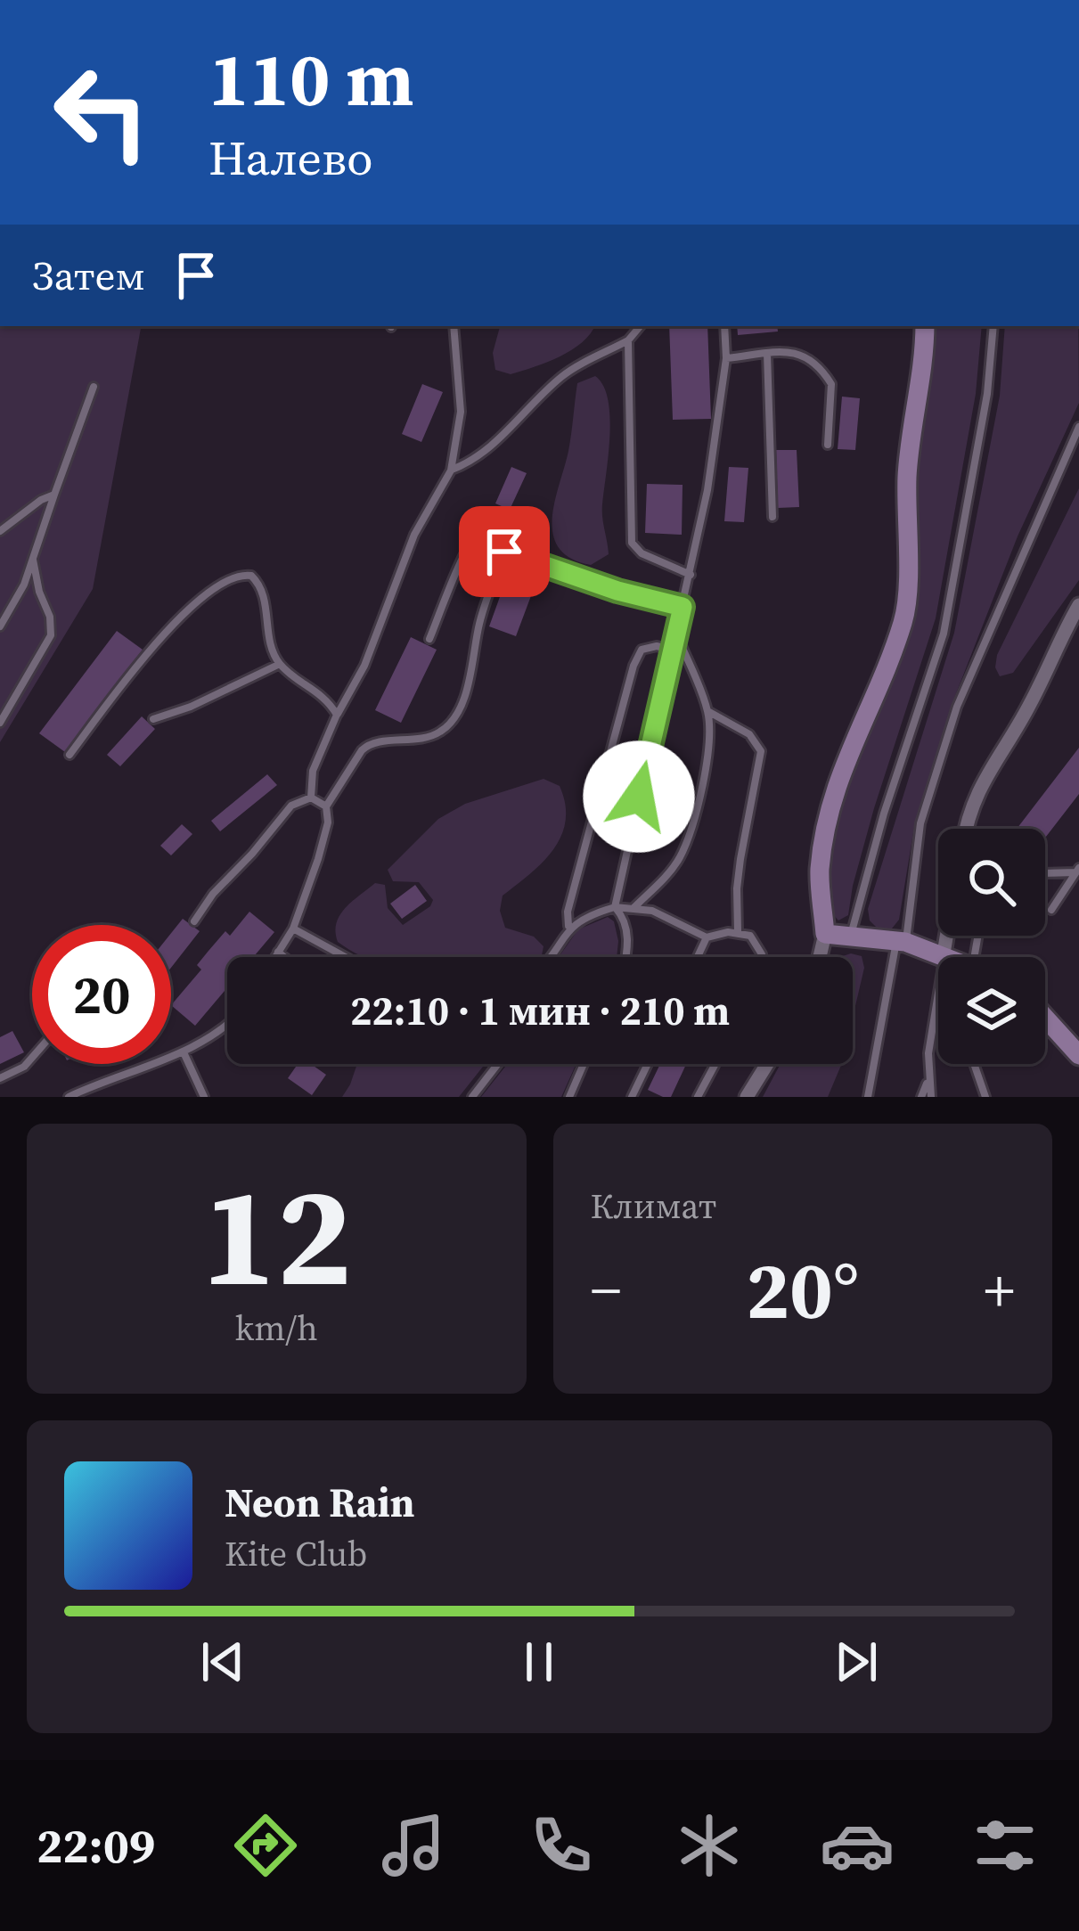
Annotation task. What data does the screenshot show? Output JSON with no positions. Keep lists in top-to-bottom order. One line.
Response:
{"page":{"turn":["110 m","Налево"],"then":"Затем","limit":"20","trip":"22:10 · 1 мин · 210 m","tile":[["12","km/h"],"Климат"],"heat":["−","20°","+"],"song":["Neon Rain","Kite Club"],"tabs":"22:09"}}
